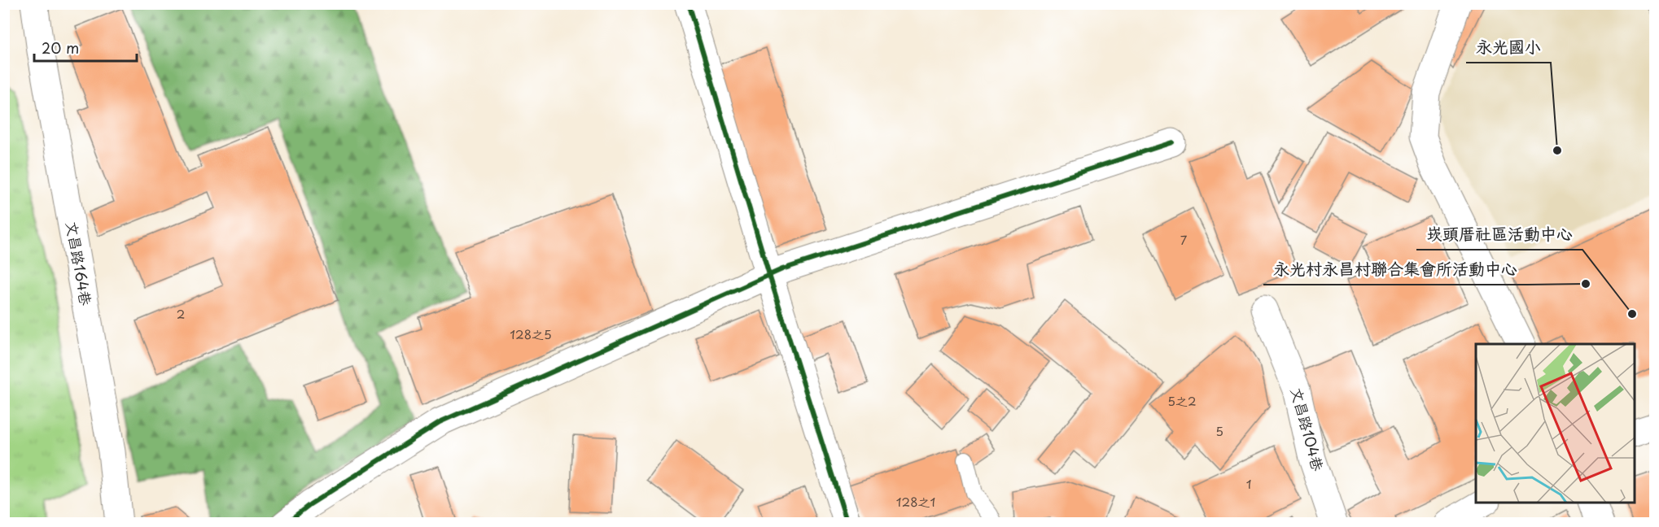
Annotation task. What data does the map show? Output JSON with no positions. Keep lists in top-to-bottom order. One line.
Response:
{"streets":{"street":["文昌路164巷","文昌路104巷"]},"places":["永光國小","永光村永昌村聯合集會所活動中心","崁頭厝社區活動中心"],"house_numbers":["7","2","128之5","5之2","5","1","128之1"],"scale_bar":"20 m"}
